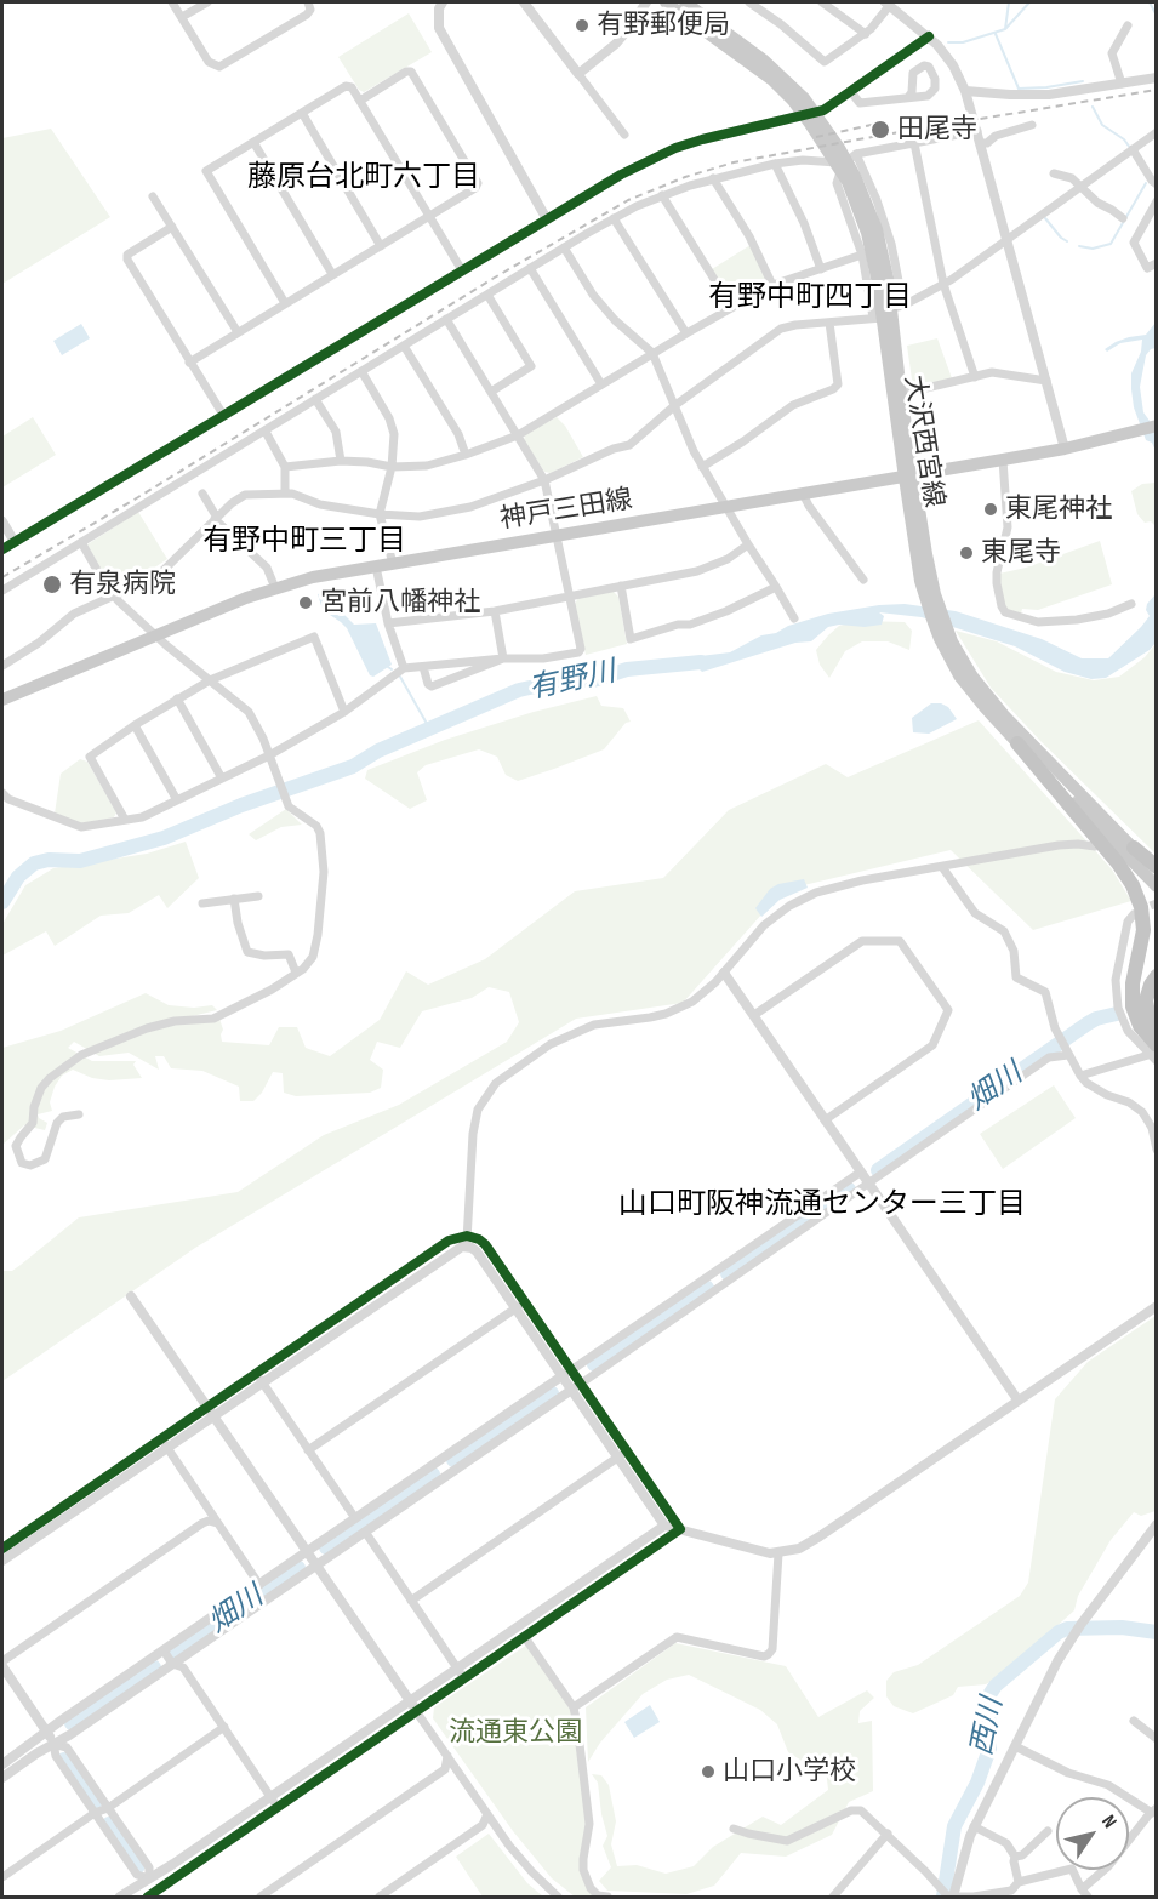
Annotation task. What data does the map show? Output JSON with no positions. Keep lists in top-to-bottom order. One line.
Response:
{"streets":{"main road":["大沢西宮線","神戸三田線"]},"crossings":[["大沢西宮線","神戸三田線"]],"districts":["藤原台北町六丁目","有野中町四丁目","有野中町三丁目","山口町阪神流通センター三丁目"],"water":["有野川","畑川","西川"],"parks":["流通東公園"],"places":["有野郵便局","田尾寺","東尾神社","東尾寺","有泉病院","宮前八幡神社","山口小学校"],"north":"top right"}
